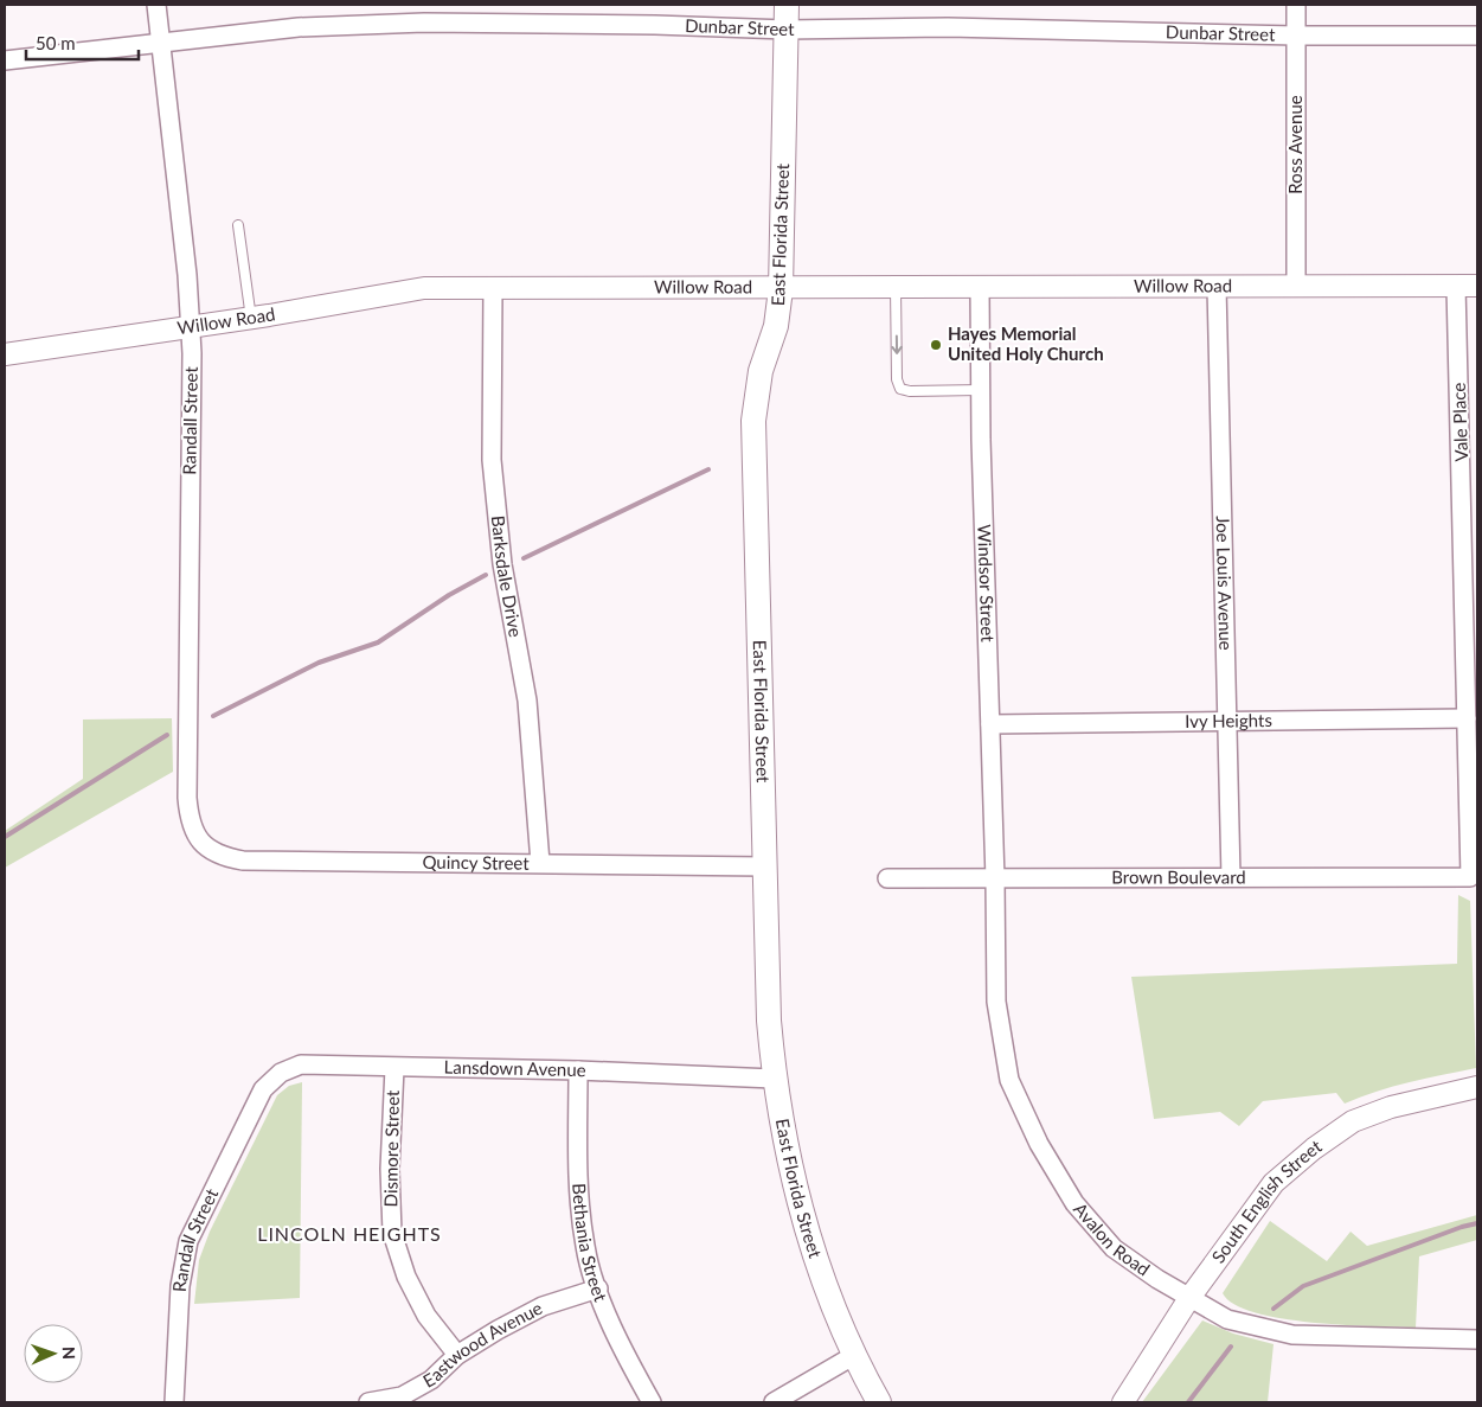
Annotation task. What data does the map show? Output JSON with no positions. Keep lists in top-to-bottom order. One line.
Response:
{"streets":{"main road":["East Florida Street"],"street":["Dunbar Street","Ross Avenue","Willow Road","Randall Street","Vale Place","Barksdale Drive","Joe Louis Avenue","Windsor Street","Ivy Heights","Quincy Street","Brown Boulevard","Lansdown Avenue","Dismore Street","South English Street","Avalon Road","Bethania Street","Eastwood Avenue"]},"crossings":[["Dunbar Street","Ross Avenue"],["Dunbar Street","East Florida Street"],["Dunbar Street","Randall Street"],["Ross Avenue","Willow Road"],["East Florida Street","Willow Road"],["East Florida Street","Quincy Street"],["East Florida Street","Lansdown Avenue"],["Willow Road","Randall Street"],["Willow Road","Vale Place"],["Willow Road","Barksdale Drive"],["Willow Road","Joe Louis Avenue"],["Willow Road","Windsor Street"],["Randall Street","Quincy Street"],["Randall Street","Lansdown Avenue"],["Vale Place","Ivy Heights"],["Vale Place","Brown Boulevard"],["Barksdale Drive","Quincy Street"],["Joe Louis Avenue","Ivy Heights"],["Joe Louis Avenue","Brown Boulevard"],["Windsor Street","Ivy Heights"],["Windsor Street","Brown Boulevard"],["Windsor Street","Avalon Road"],["Brown Boulevard","Avalon Road"],["Lansdown Avenue","Dismore Street"],["Lansdown Avenue","Bethania Street"],["Dismore Street","Eastwood Avenue"],["South English Street","Avalon Road"],["Bethania Street","Eastwood Avenue"]],"districts":["LINCOLN HEIGHTS"],"places":["Hayes Memorial United Holy Church"],"scale_bar":"50 m","north":"right"}
